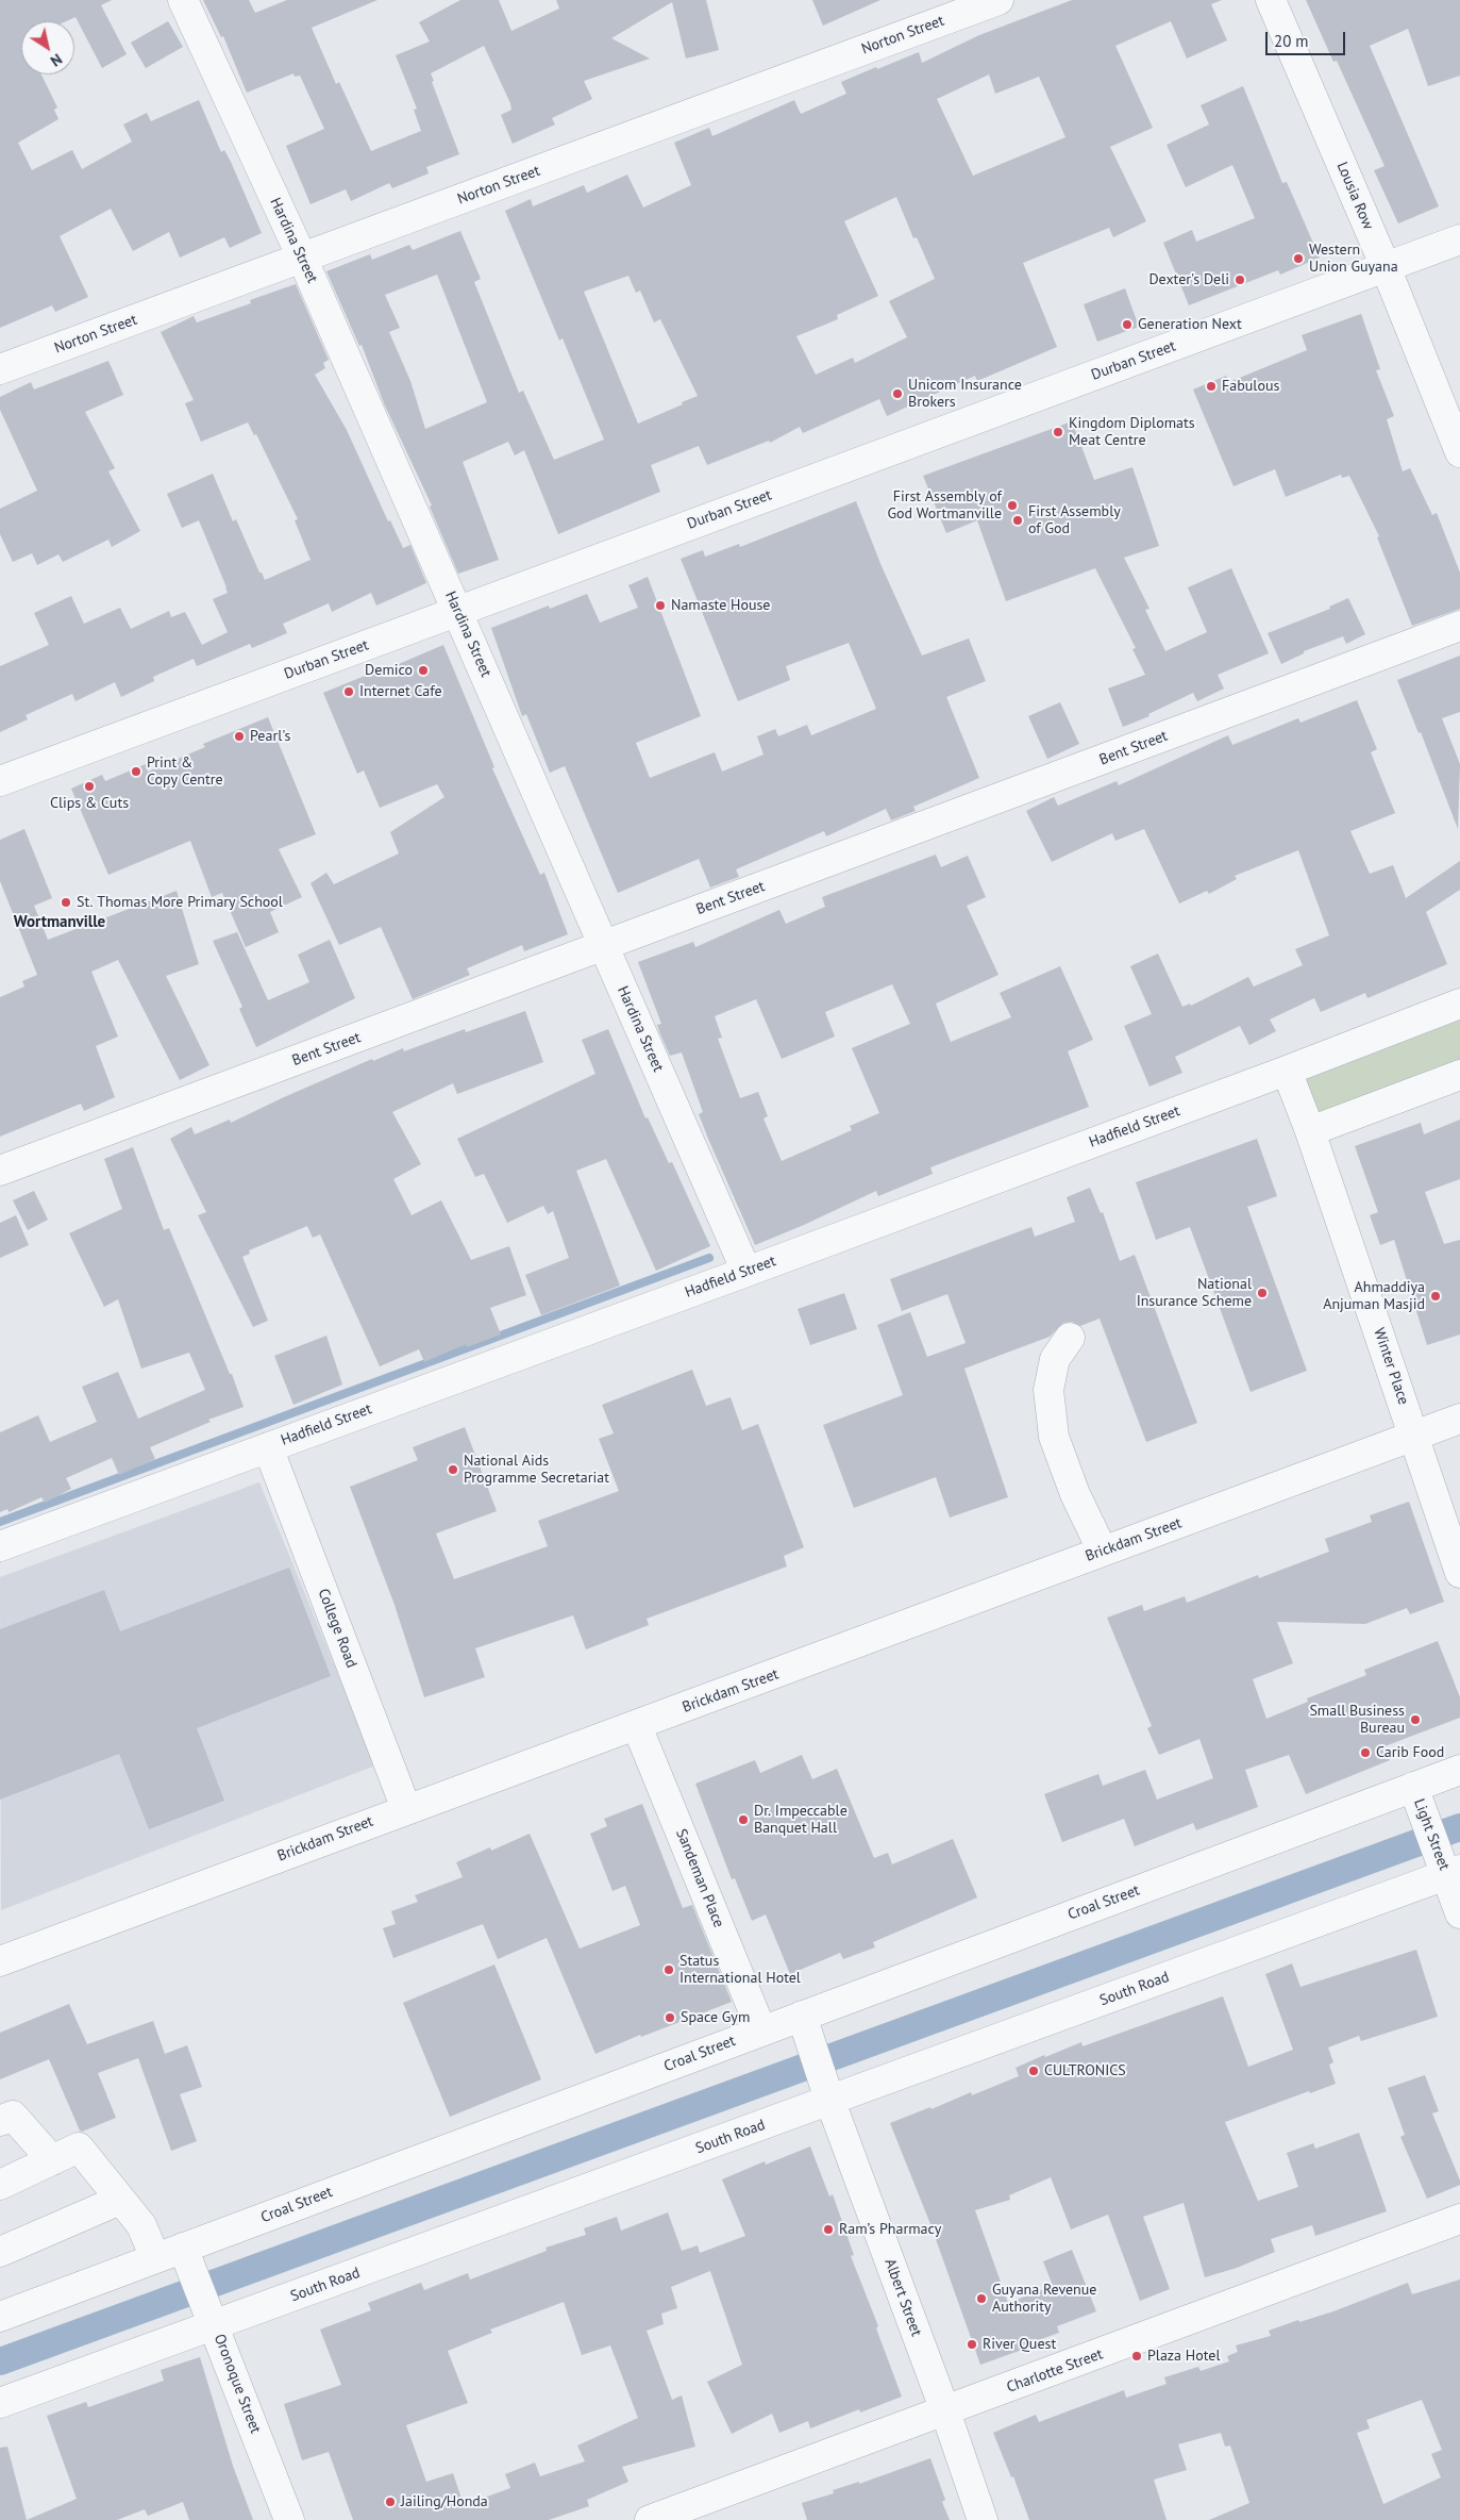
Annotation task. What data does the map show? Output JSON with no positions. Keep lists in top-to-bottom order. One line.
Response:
{"streets":{"street":["Norton Street","Lousia Row","Hardina Street","Durban Street","Bent Street","Hadfield Street","Winter Place","Brickdam Street","College Road","Light Street","Sandeman Place","Croal Street","South Road","Albert Street","Charlotte Street","Oronoque Street"]},"crossings":[["Norton Street","Hardina Street"],["Lousia Row","Durban Street"],["Hardina Street","Durban Street"],["Hardina Street","Bent Street"],["Hardina Street","Hadfield Street"],["Hadfield Street","Winter Place"],["Hadfield Street","College Road"],["Winter Place","Brickdam Street"],["Brickdam Street","College Road"],["Brickdam Street","Sandeman Place"],["Light Street","Croal Street"],["Light Street","South Road"],["Sandeman Place","Croal Street"],["Croal Street","Albert Street"],["Croal Street","Oronoque Street"],["South Road","Albert Street"],["South Road","Oronoque Street"],["Albert Street","Charlotte Street"]],"districts":["Wortmanville"],"places":["Western Union Guyana","Dexter's Deli","Generation Next","Fabulous","Unicom Insurance Brokers","Kingdom Diplomats Meat Centre","First Assembly of God Wortmanville","First Assembly of God","Namaste House","Demico","Internet Cafe","Pearl's","Print & Copy Centre","Clips & Cuts","St. Thomas More Primary School","National Insurance Scheme","Ahmaddiya Anjuman Masjid","National Aids Programme Secretariat","Small Business Bureau","Carib Food","Dr. Impeccable Banquet Hall","Status International Hotel","Space Gym","CULTRONICS","Ram’s Pharmacy","Guyana Revenue Authority","River Quest","Plaza Hotel","Jailing/Honda"],"scale_bar":"20 m","north":"bottom right"}
